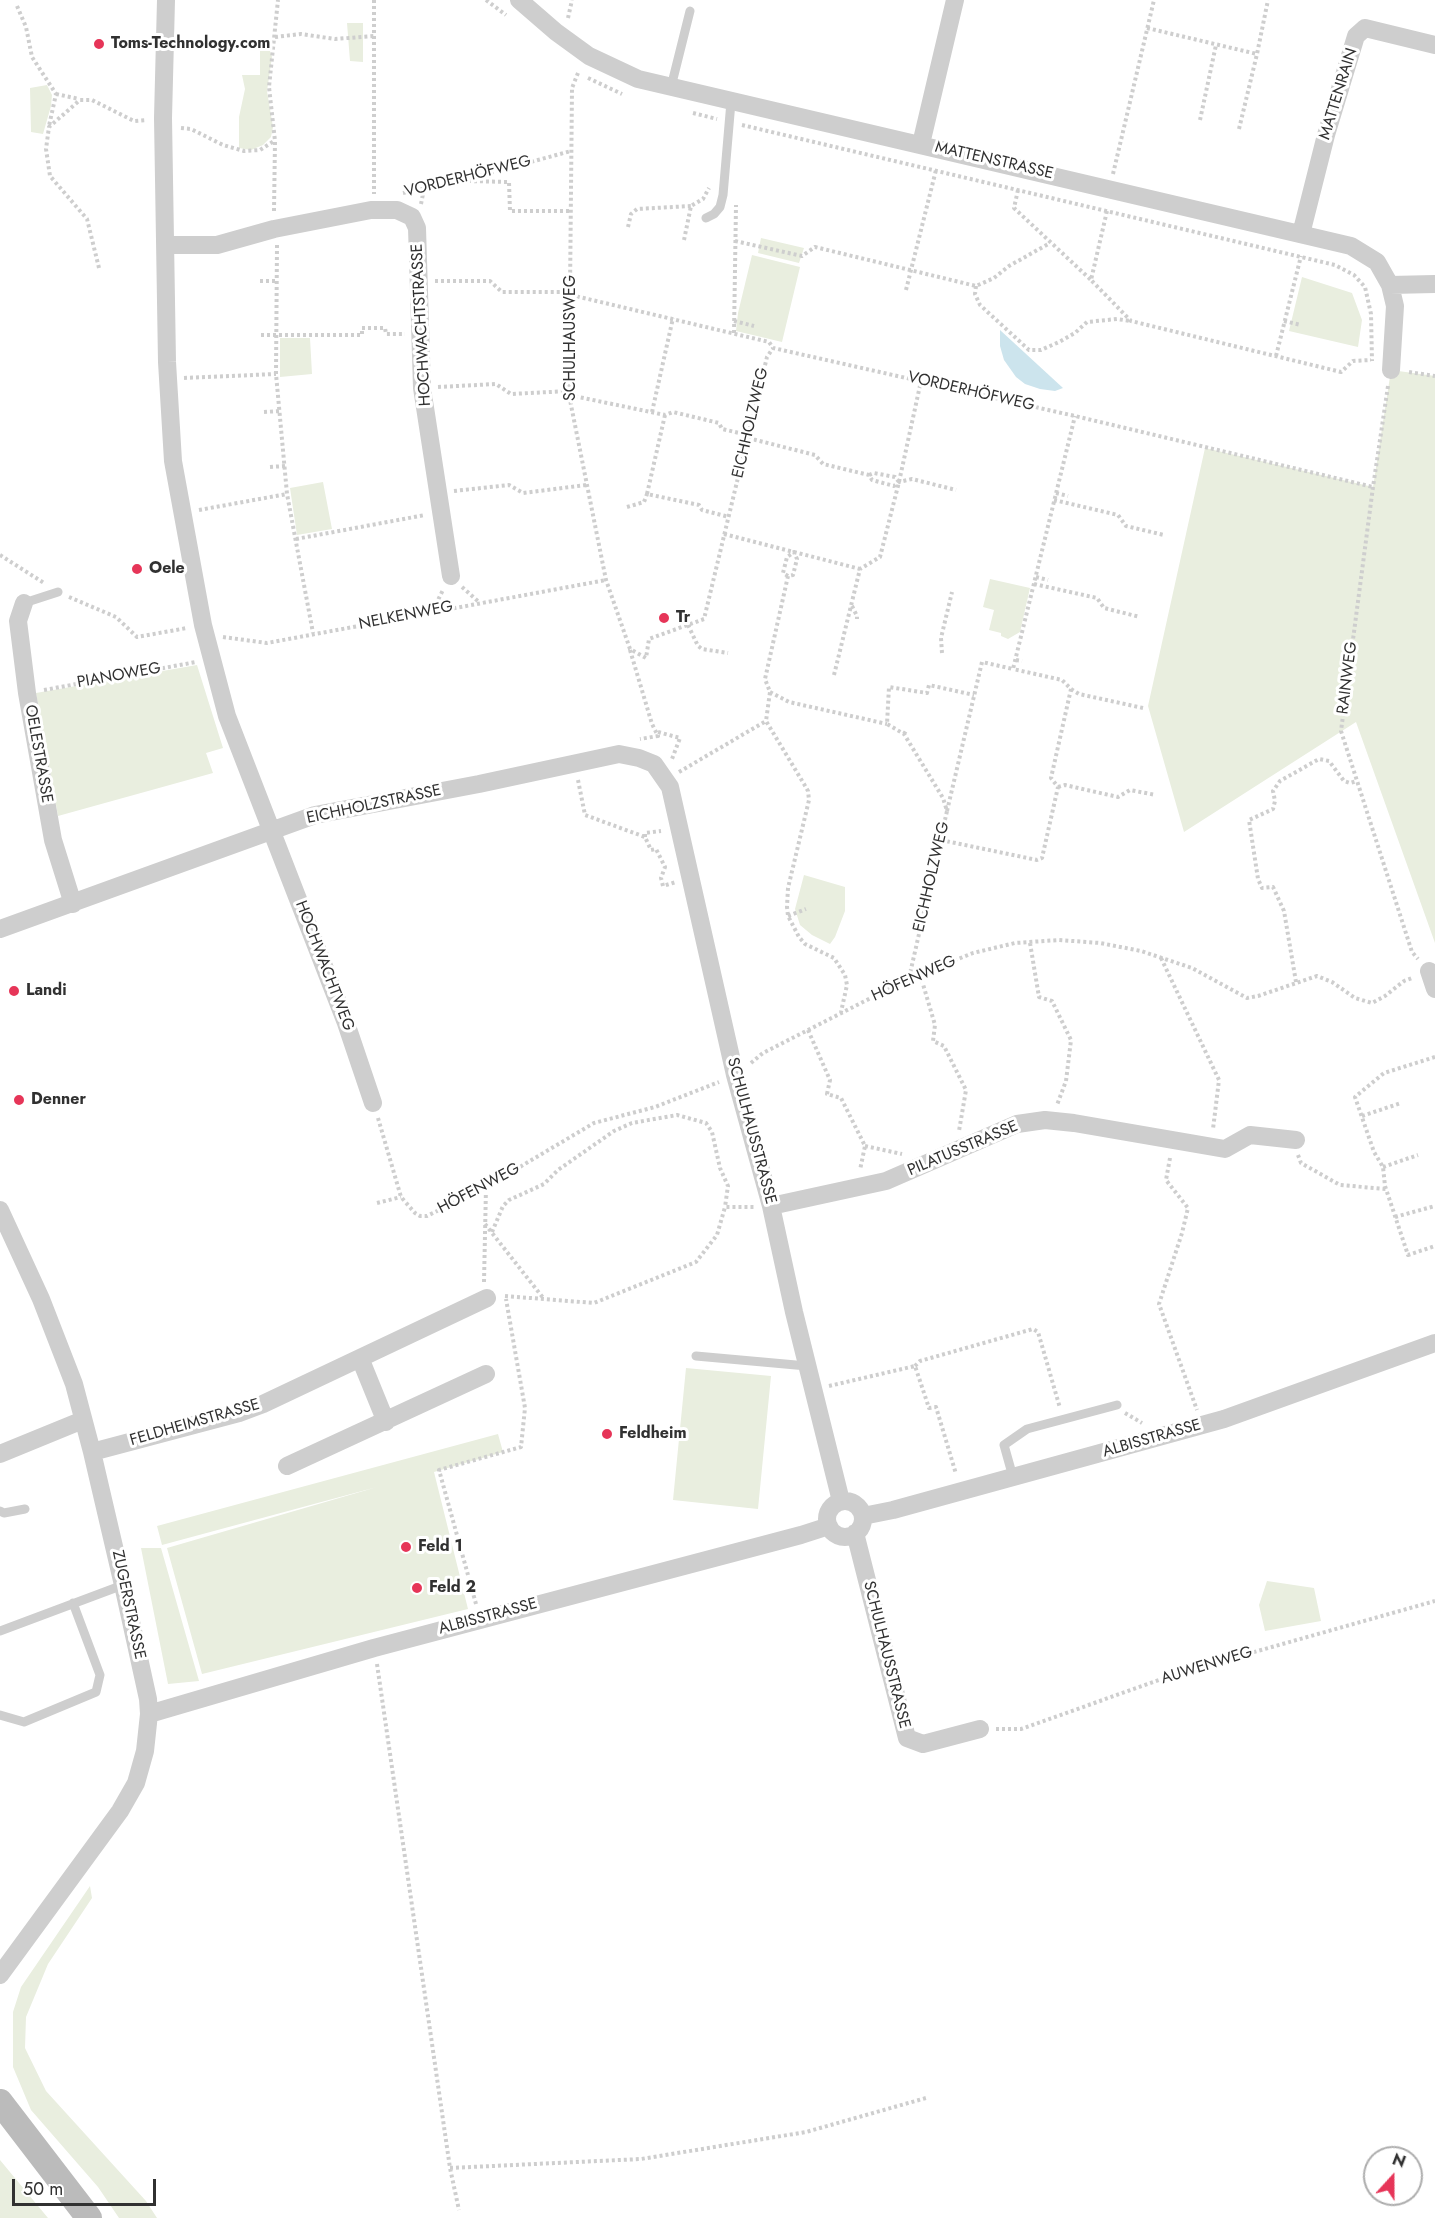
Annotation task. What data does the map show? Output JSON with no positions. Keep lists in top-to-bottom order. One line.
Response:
{"streets":{"street":["MATTENRAIN","MATTENSTRASSE","HOCHWACHTSTRASSE","OELESTRASSE","EICHHOLZSTRASSE","HOCHWACHTWEG","SCHULHAUSSTRASSE","PILATUSSTRASSE","FELDHEIMSTRASSE","ALBISSTRASSE","ZUGERSTRASSE"],"path":["VORDERHÖFWEG","SCHULHAUSWEG","EICHHOLZWEG","NELKENWEG","PIANOWEG","RAINWEG","HÖFENWEG","AUWENWEG"]},"crossings":[["MATTENRAIN","MATTENSTRASSE"],["MATTENSTRASSE","RAINWEG"],["VORDERHÖFWEG","HOCHWACHTSTRASSE"],["VORDERHÖFWEG","SCHULHAUSWEG"],["VORDERHÖFWEG","EICHHOLZWEG"],["VORDERHÖFWEG","RAINWEG"],["SCHULHAUSWEG","EICHHOLZWEG"],["SCHULHAUSWEG","NELKENWEG"],["EICHHOLZWEG","HÖFENWEG"],["PIANOWEG","OELESTRASSE"],["RAINWEG","HÖFENWEG"],["OELESTRASSE","EICHHOLZSTRASSE"],["EICHHOLZSTRASSE","HOCHWACHTWEG"],["EICHHOLZSTRASSE","SCHULHAUSSTRASSE"],["HÖFENWEG","SCHULHAUSSTRASSE"],["SCHULHAUSSTRASSE","PILATUSSTRASSE"],["SCHULHAUSSTRASSE","ALBISSTRASSE"],["SCHULHAUSSTRASSE","AUWENWEG"],["FELDHEIMSTRASSE","ZUGERSTRASSE"],["ALBISSTRASSE","ZUGERSTRASSE"]],"places":["Toms-Technology.com","Oele","Tr","Landi","Denner","Feldheim","Feld 1","Feld 2"],"scale_bar":"50 m","north":"top"}
